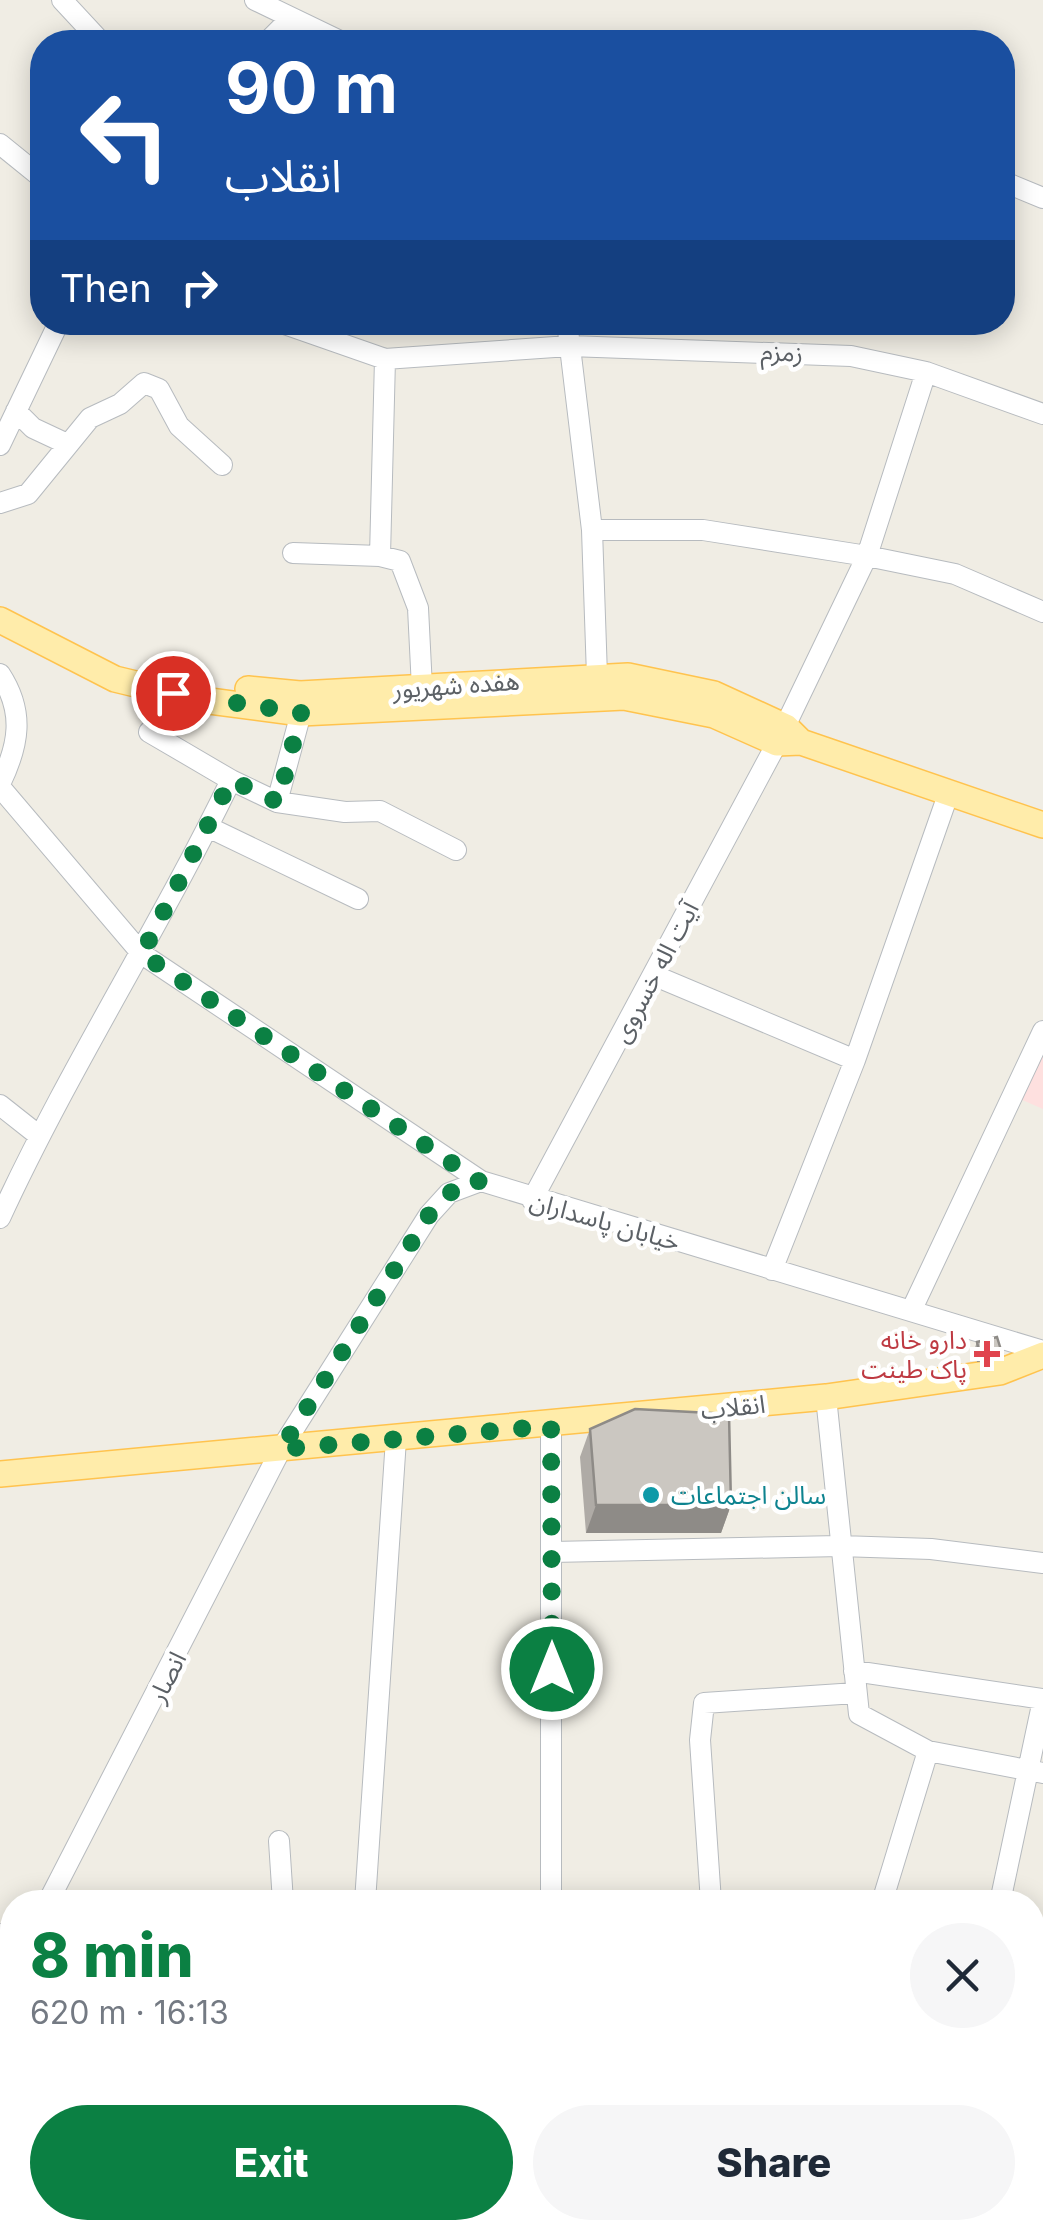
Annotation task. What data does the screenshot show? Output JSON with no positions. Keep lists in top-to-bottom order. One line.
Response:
{"streets":{"main road":["هفده شهریور","انقلاب"],"street":["زمزم","آیت اله خسروی","خیابان پاسداران","انصار"]},"crossings":[["زمزم","آیت اله خسروی"],["هفده شهریور","آیت اله خسروی"],["آیت اله خسروی","خیابان پاسداران"],["خیابان پاسداران","انقلاب"],["انقلاب","انصار"]],"places":{"health":["دارو خانه پاک طینت"],"other":["سالن اجتماعات"]},"page":{"turn":["90 m","انقلاب"],"then":"Then","heading":["8 min","620 m · 16:13"],"buttons":["Exit","Share"]}}
